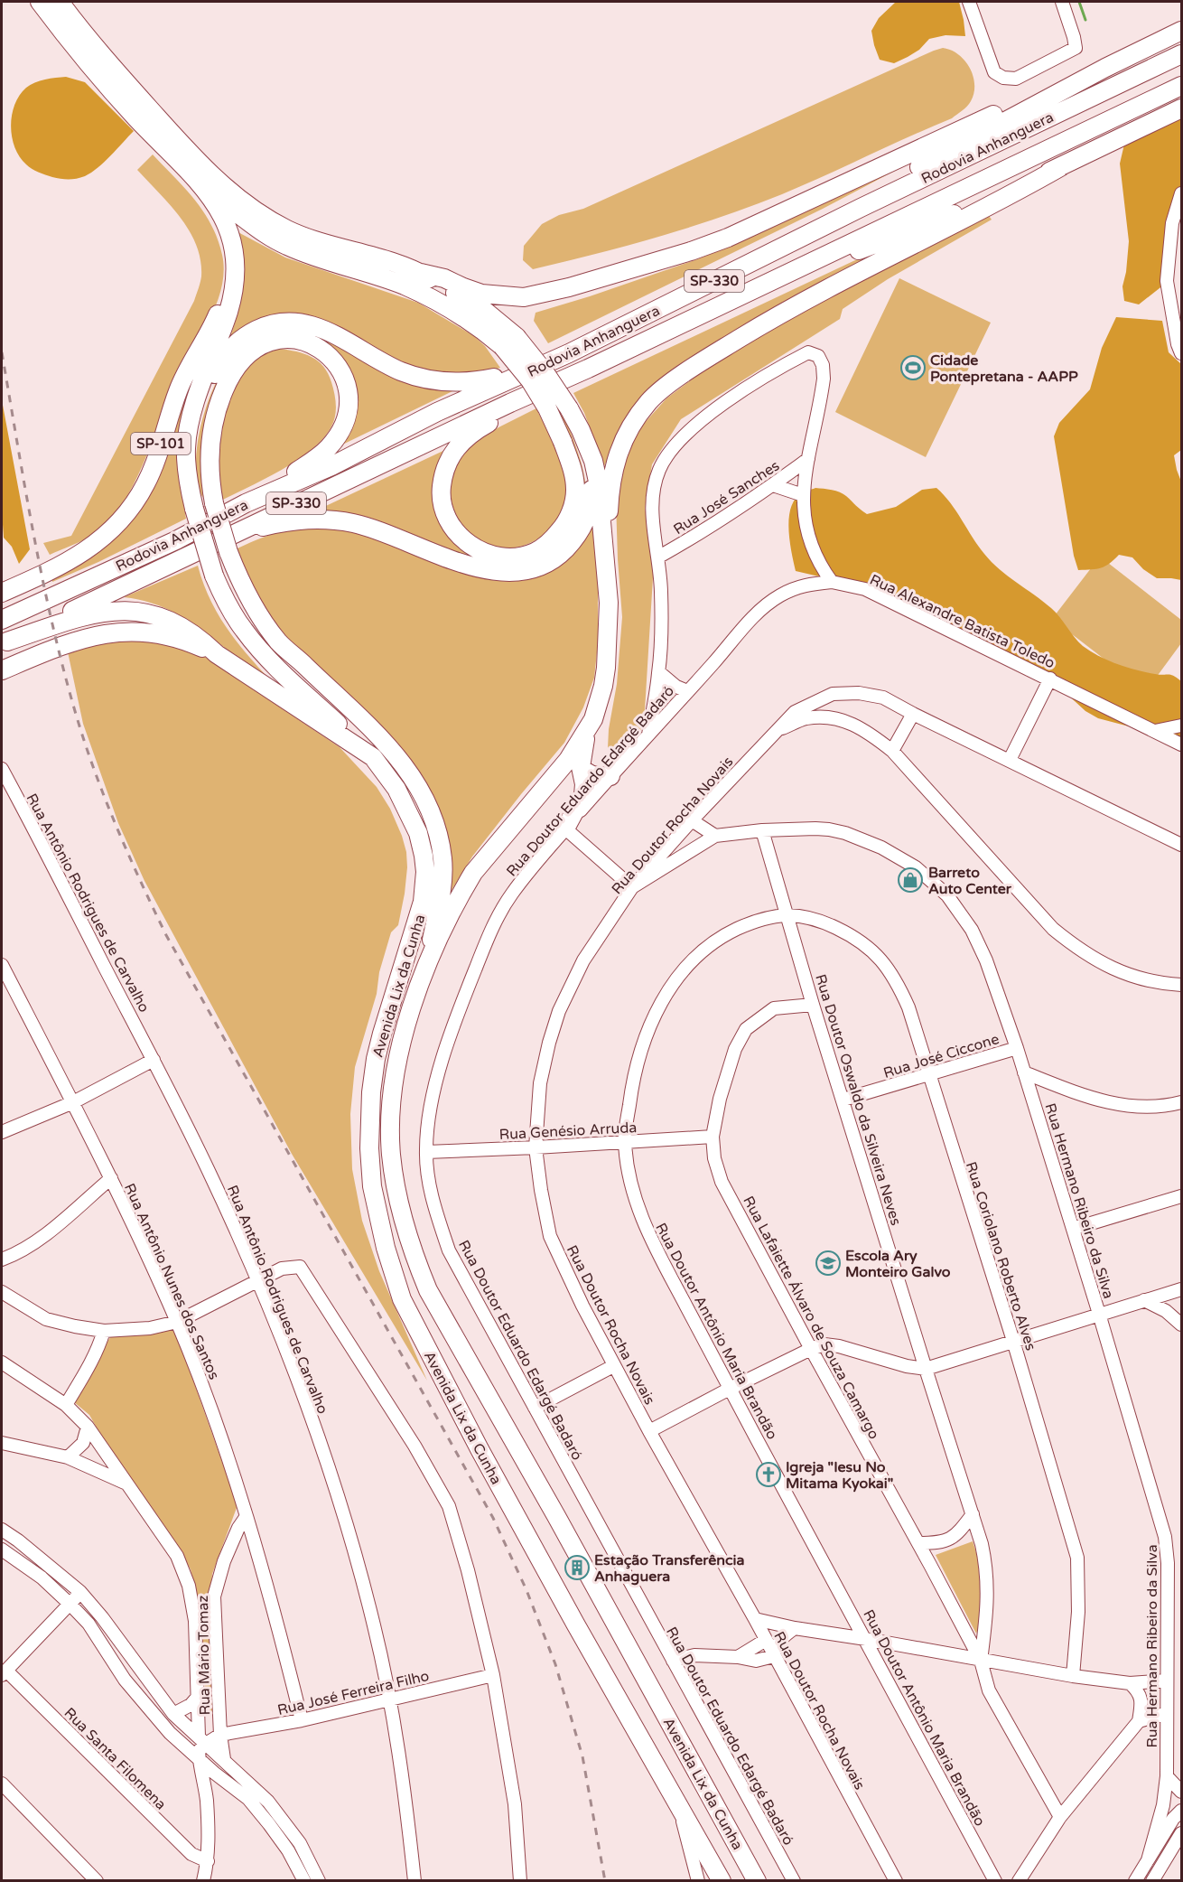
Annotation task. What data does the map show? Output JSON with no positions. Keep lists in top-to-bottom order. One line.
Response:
{"streets":{"highway":["Rodovia Anhanguera","SP-330","SP-101","Avenida Lix da Cunha"],"street":["Rua José Sanches","Rua Alexandre Batista Toledo","Rua Doutor Eduardo Edargé Badaró","Rua Doutor Rocha Novais","Rua Antônio Rodrigues de Carvalho","Rua José Ciccone","Rua Doutor Oswaldo da Silveira Neves","Rua Genésio Arruda","Rua Hermano Ribeiro da Silva","Rua Coriolano Roberto Alves","Rua Antônio Nunes dos Santos","Rua Lafaiette Álvaro de Souza Camargo","Rua Doutor Antônio Maria Brandão","Rua Mário Tomaz","Rua José Ferreira Filho","Rua Santa Filomena"]},"crossings":[["Rodovia Anhanguera","Avenida Lix da Cunha"],["Rua Alexandre Batista Toledo","Rua Doutor Eduardo Edargé Badaró"],["Rua Doutor Eduardo Edargé Badaró","Rua Genésio Arruda"],["Rua Doutor Rocha Novais","Rua Genésio Arruda"],["Rua Doutor Rocha Novais","Rua Hermano Ribeiro da Silva"],["Rua Antônio Rodrigues de Carvalho","Rua José Ferreira Filho"],["Rua José Ciccone","Rua Doutor Oswaldo da Silveira Neves"],["Rua José Ciccone","Rua Hermano Ribeiro da Silva"],["Rua José Ciccone","Rua Coriolano Roberto Alves"],["Rua Doutor Oswaldo da Silveira Neves","Rua Hermano Ribeiro da Silva"],["Rua Doutor Oswaldo da Silveira Neves","Rua Coriolano Roberto Alves"],["Rua Doutor Oswaldo da Silveira Neves","Rua Lafaiette Álvaro de Souza Camargo"],["Rua Doutor Oswaldo da Silveira Neves","Rua Doutor Antônio Maria Brandão"],["Rua Genésio Arruda","Rua Lafaiette Álvaro de Souza Camargo"],["Rua Genésio Arruda","Rua Doutor Antônio Maria Brandão"],["Rua Coriolano Roberto Alves","Rua Doutor Antônio Maria Brandão"],["Rua Antônio Nunes dos Santos","Rua Mário Tomaz"],["Rua Antônio Nunes dos Santos","Rua José Ferreira Filho"],["Rua Mário Tomaz","Rua José Ferreira Filho"]],"places":{"sports":["Cidade Pontepretana - AAPP"],"shop":["Barreto Auto Center"],"school or university":["Escola Ary Monteiro Galvo"],"church":["Igreja \"Iesu No Mitama Kyokai\""],"building":["Estação Transferência Anhaguera"]}}
